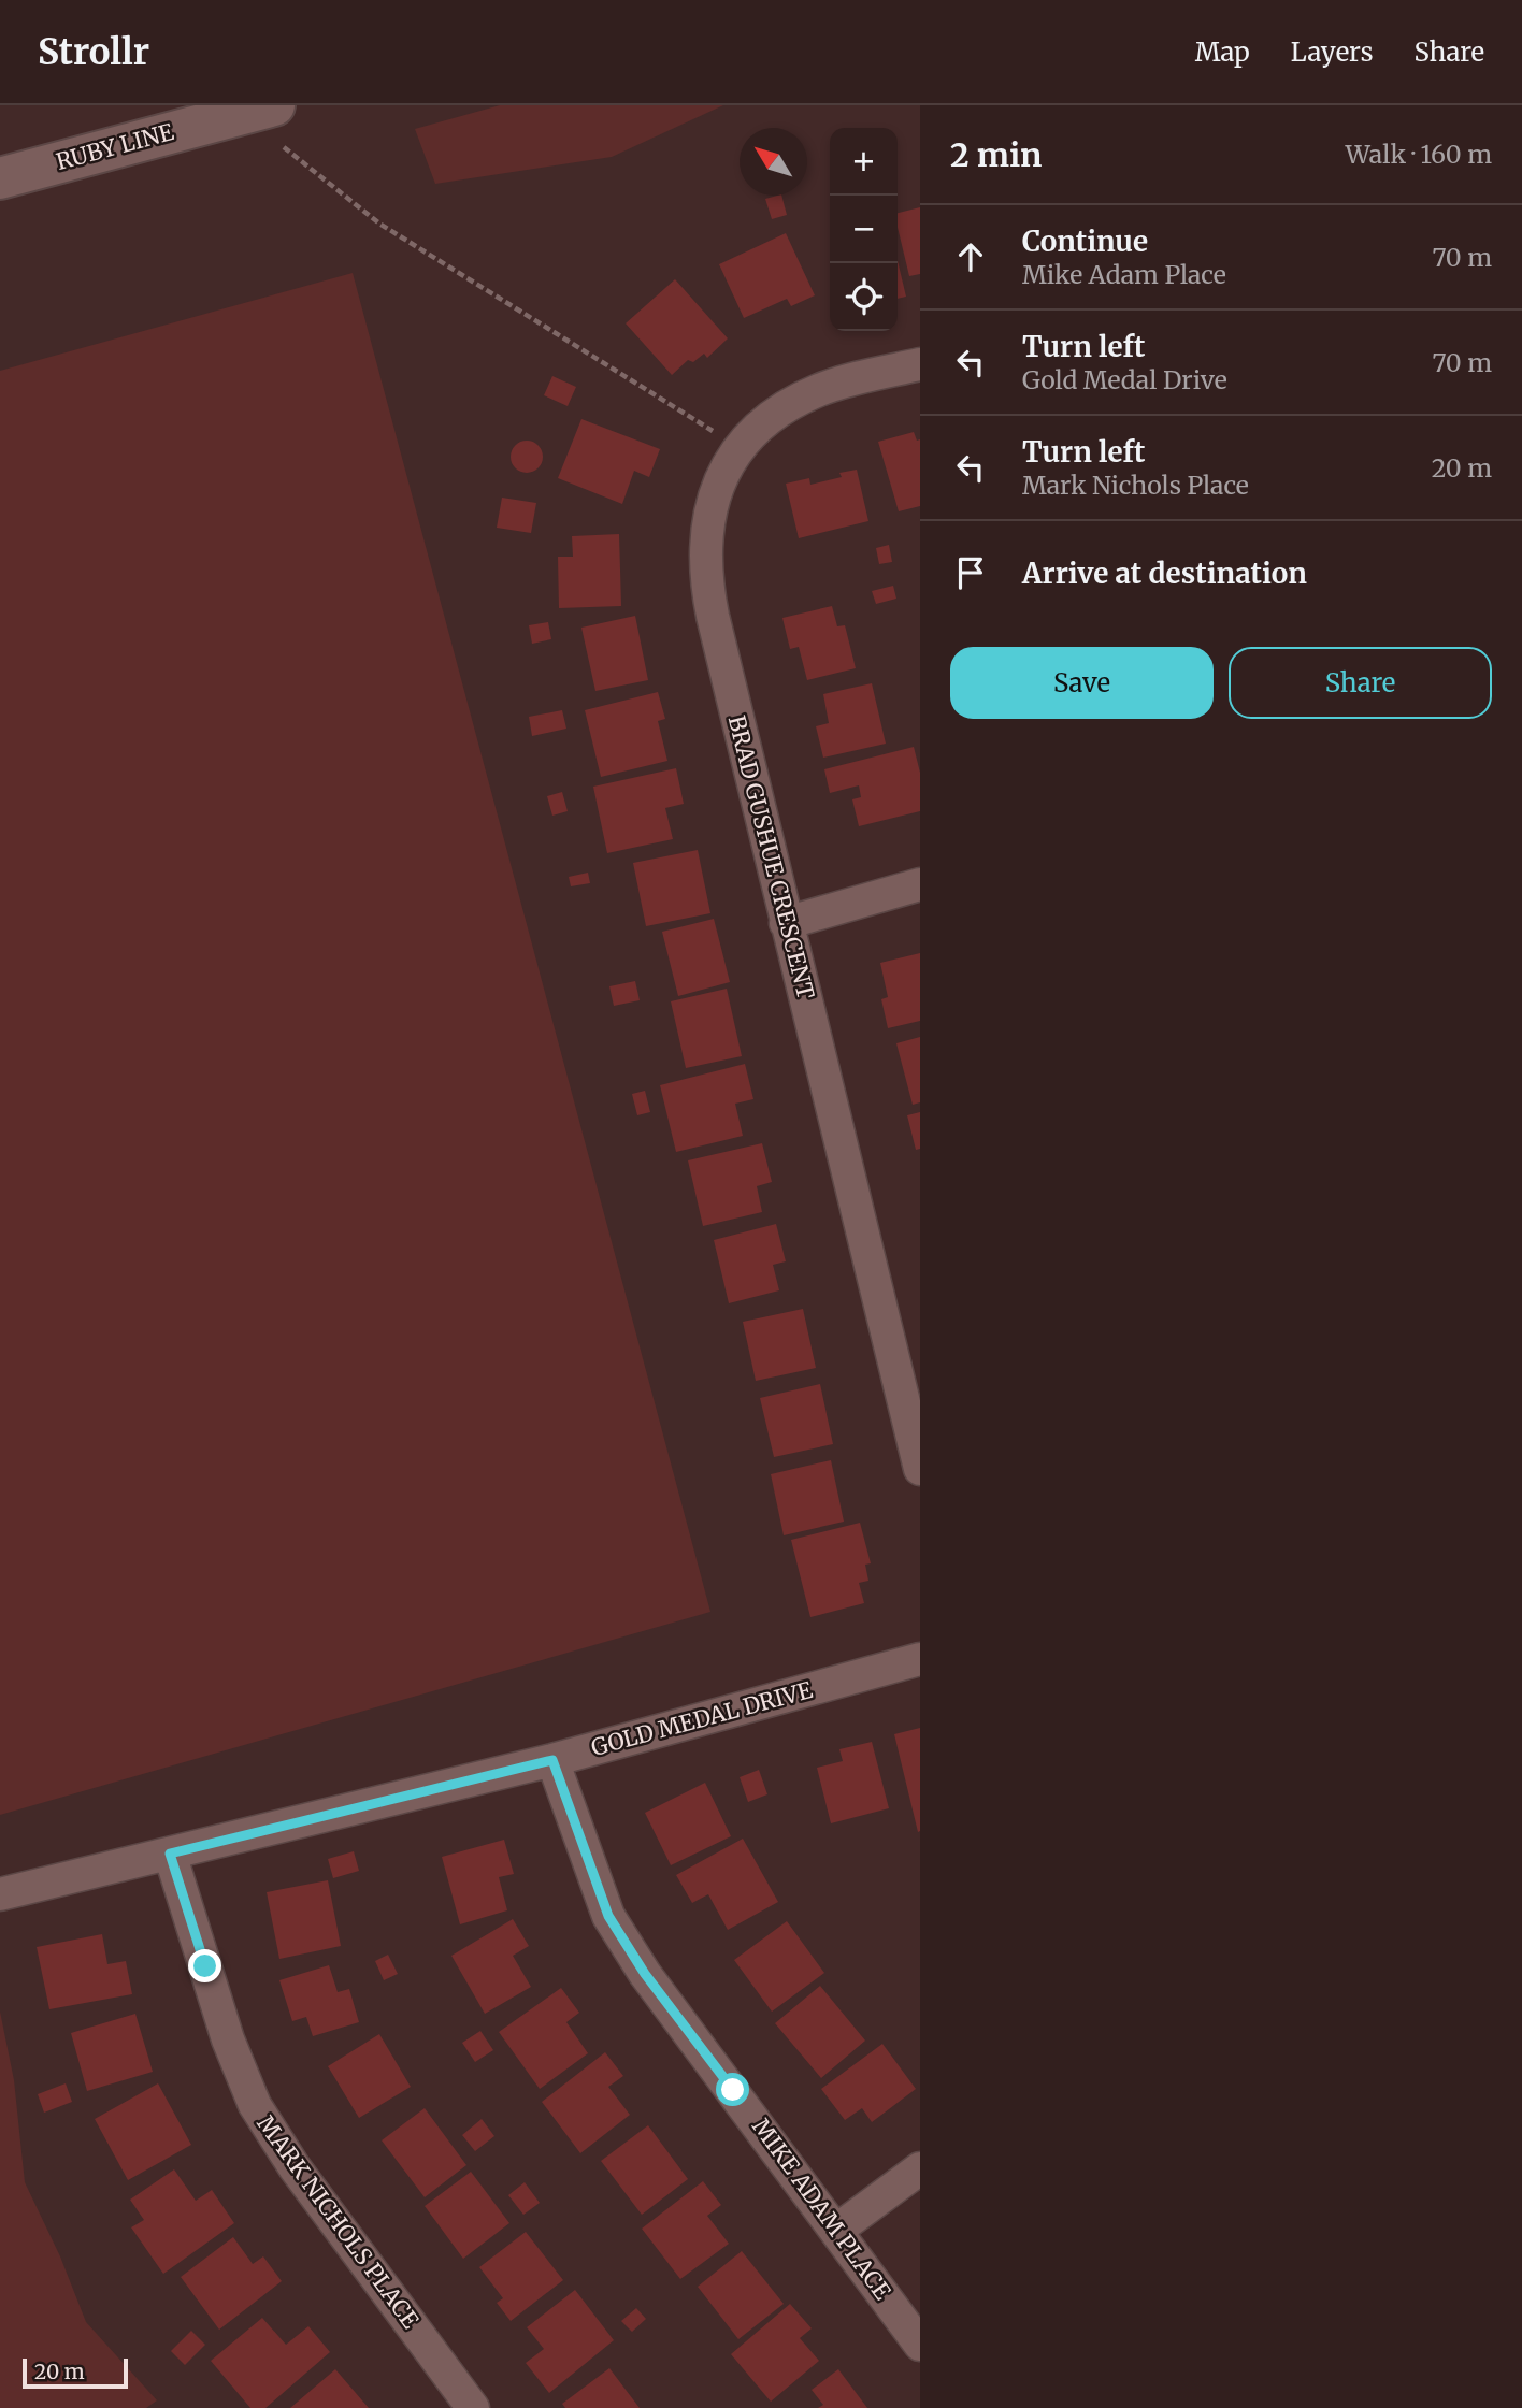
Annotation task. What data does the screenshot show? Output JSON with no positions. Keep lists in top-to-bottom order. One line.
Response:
{"streets":{"main road":["RUBY LINE"],"street":["BRAD GUSHUE CRESCENT","GOLD MEDAL DRIVE","MIKE ADAM PLACE","MARK NICHOLS PLACE"]},"crossings":[["GOLD MEDAL DRIVE","MIKE ADAM PLACE"],["GOLD MEDAL DRIVE","MARK NICHOLS PLACE"]],"scale_bar":"20 m","north":"top left","page":{"header":"Strollr","nav":["Map","Layers","Share"],"heading":["2 min","Walk · 160 m"],"map_buttons":["+","−"],"list":[["Continue","Mike Adam Place","70 m"],["Turn left","Gold Medal Drive","70 m"],["Turn left","Mark Nichols Place","20 m"],"Arrive at destination"],"buttons":["Save","Share"],"scale":"20 m"}}
